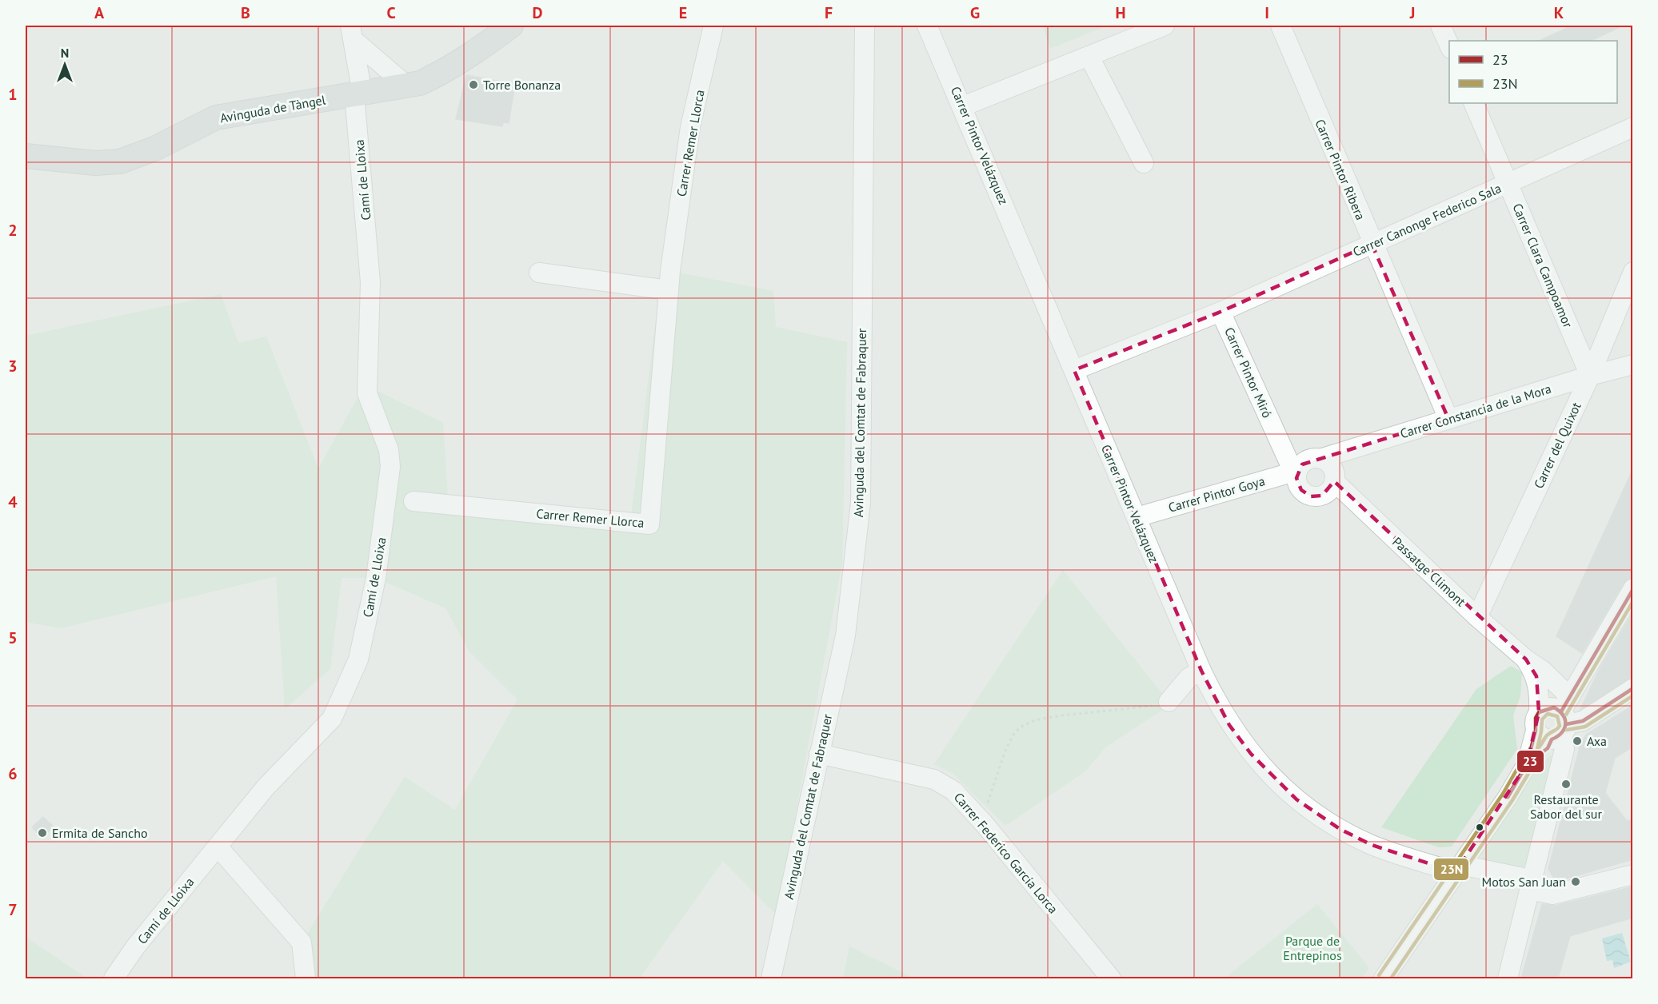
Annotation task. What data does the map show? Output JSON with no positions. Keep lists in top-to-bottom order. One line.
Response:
{"streets":{"main road":["Avinguda de Tàngel"],"street":["Carrer Remer Llorca","Carrer Pintor Velázquez","Carrer Pintor Ribera","Camí de Lloixa","Carrer Canonge Federico Sala","Carrer Clara Campoamor","Carrer Pintor Miró","Carrer Constancia de la Mora","Avinguda del Comtat de Fabraquer","Carrer del Quixot","Carrer Pintor Goya","Passatge Climont","Carrer Federico García Lorca"]},"crossings":[["Avinguda de Tàngel","Camí de Lloixa"],["Carrer Pintor Velázquez","Carrer Pintor Miró"],["Carrer Pintor Velázquez","Carrer Pintor Goya"],["Carrer Pintor Ribera","Carrer Canonge Federico Sala"],["Carrer Pintor Ribera","Carrer Constancia de la Mora"],["Carrer Canonge Federico Sala","Carrer Clara Campoamor"],["Carrer Canonge Federico Sala","Carrer Pintor Miró"],["Carrer Clara Campoamor","Carrer Constancia de la Mora"],["Carrer Clara Campoamor","Carrer del Quixot"],["Carrer Pintor Miró","Carrer Constancia de la Mora"],["Carrer Pintor Miró","Carrer Pintor Goya"],["Carrer Pintor Miró","Passatge Climont"],["Carrer Constancia de la Mora","Carrer del Quixot"],["Carrer Constancia de la Mora","Carrer Pintor Goya"],["Carrer Constancia de la Mora","Passatge Climont"],["Avinguda del Comtat de Fabraquer","Carrer Federico García Lorca"],["Carrer del Quixot","Passatge Climont"],["Carrer Pintor Goya","Passatge Climont"]],"parks":["Parque de Entrepinos"],"places":["Torre Bonanza","Axa","Restaurante Sabor del sur","Ermita de Sancho","Motos San Juan"],"lines":["transit line 23","transit line 23N"],"legend":["23","23N"],"north":"top","grid":{"columns":["A","B","C","D","E","F","G","H","I","J","K"],"rows":["1","2","3","4","5","6","7"]}}
